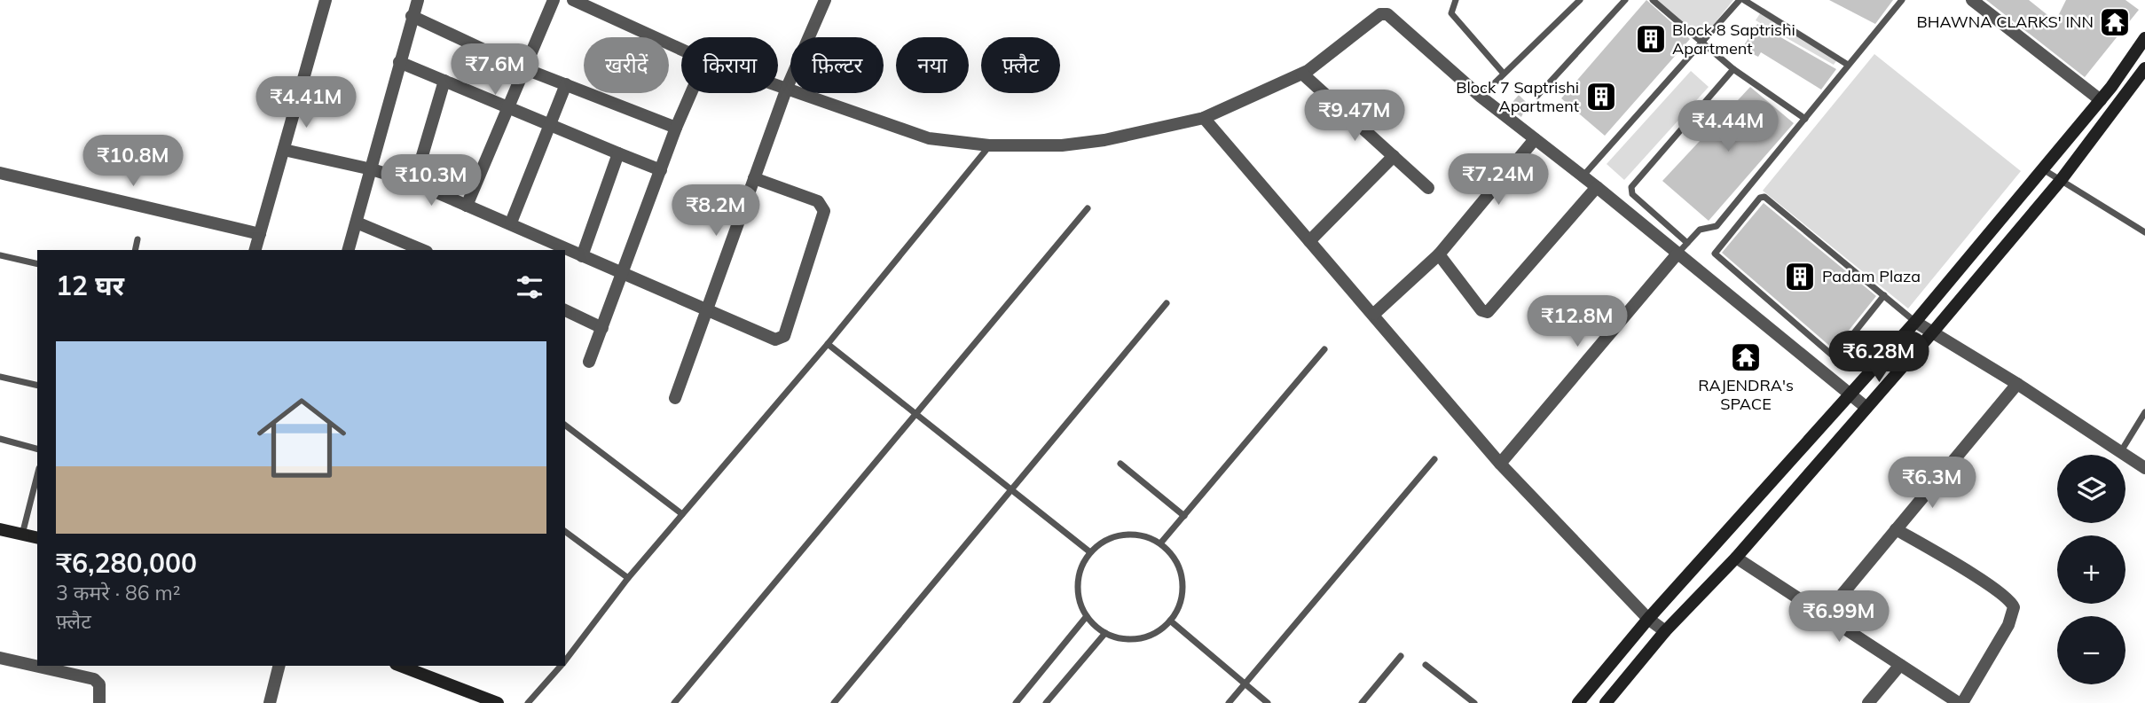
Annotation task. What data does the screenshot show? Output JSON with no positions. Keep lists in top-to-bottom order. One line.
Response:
{"places":{"temple":["BHAWNA CLARKS' INN","RAJENDRA's SPACE"],"building":["Block 8 Saptrishi Apartment","Block 7 Saptrishi Apartment","Padam Plaza"]},"page":{"chip":["खरीदें","किराया","फ़िल्टर","नया","फ़्लैट"],"price":["₹7.6M","₹4.41M","₹9.47M","₹4.44M","₹10.8M","₹7.24M","₹10.3M","₹8.2M","₹12.8M","₹6.28M","₹6.3M","₹6.99M"],"heading":"12 घर","list":[{"name":"₹6,280,000","note":"3 कमरे · 86 m² · फ़्लैट"}],"map_buttons":["+","−"]}}
